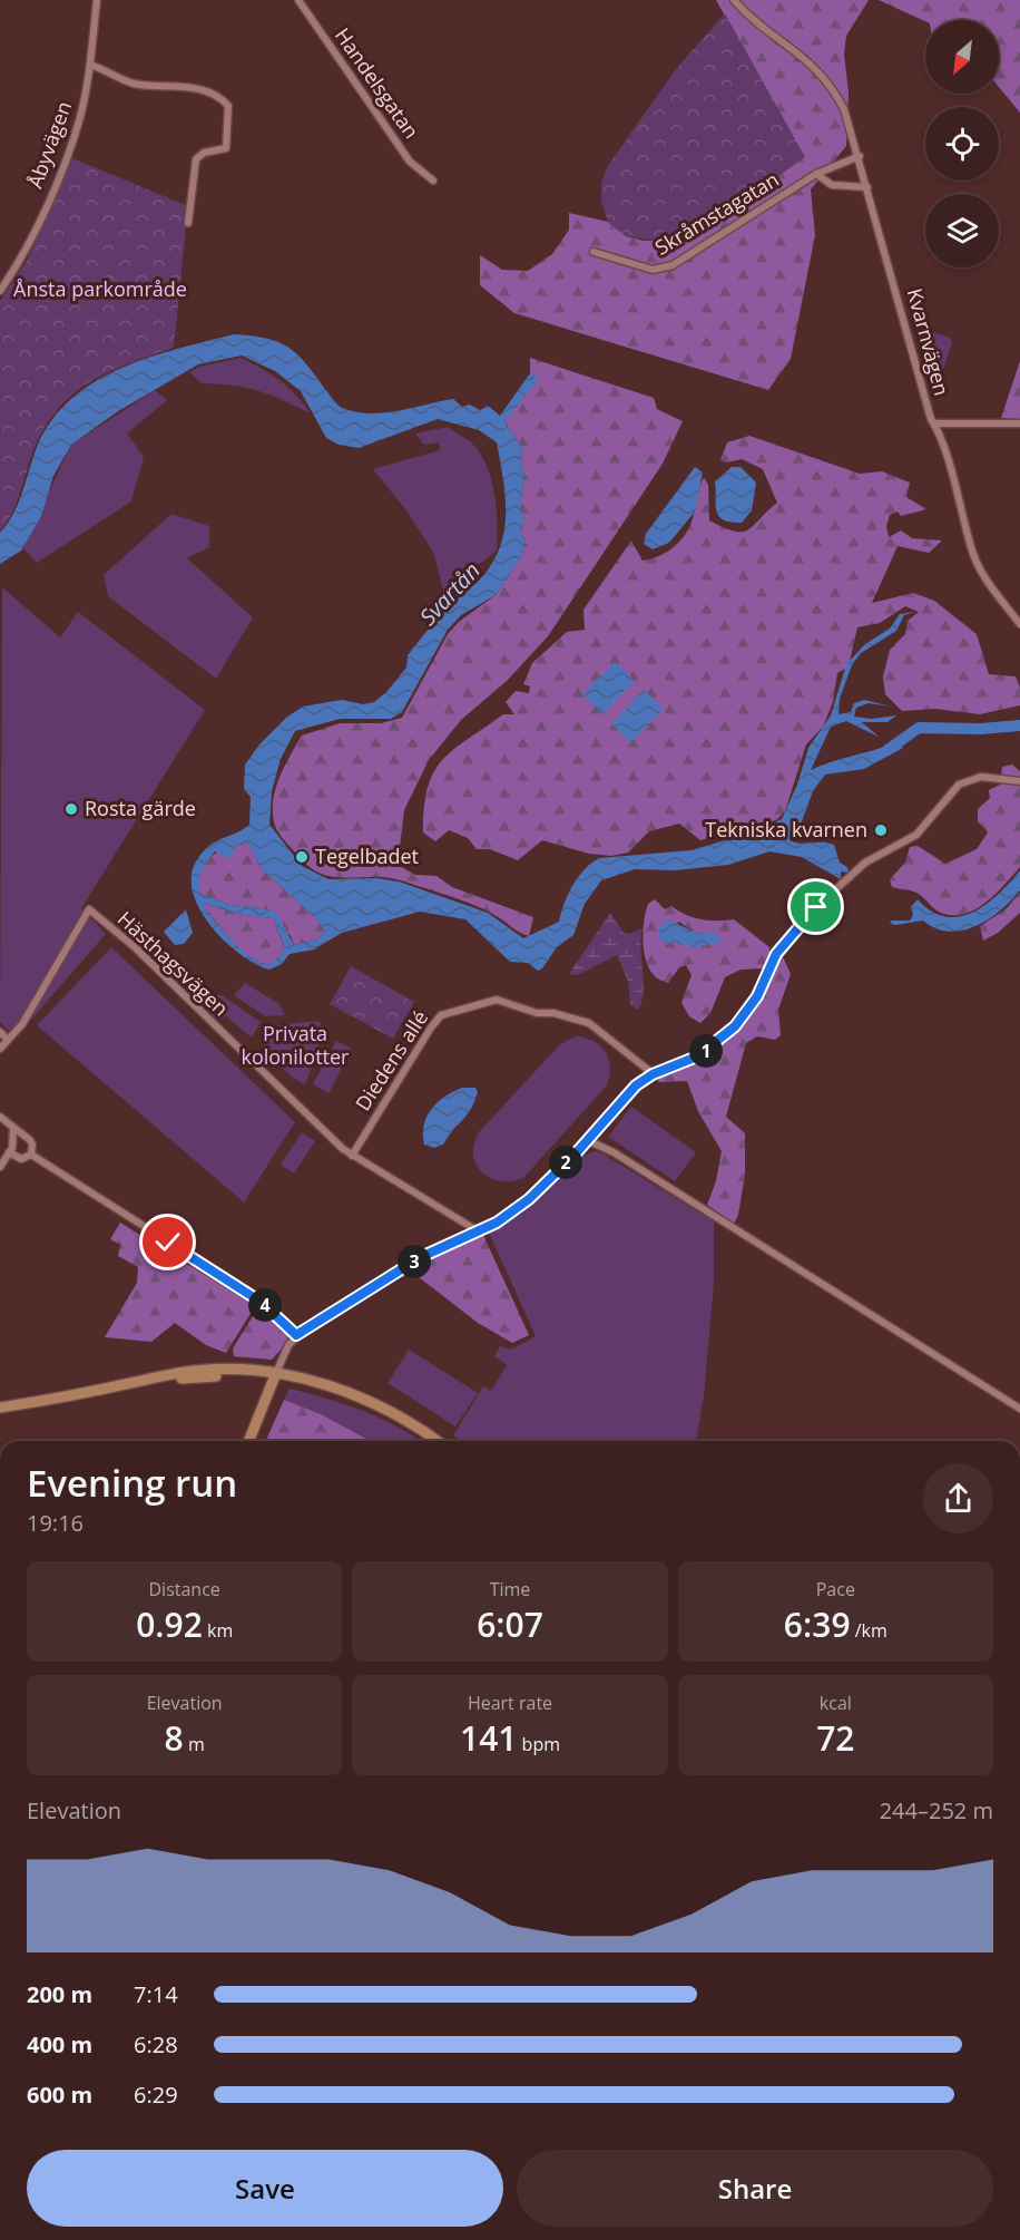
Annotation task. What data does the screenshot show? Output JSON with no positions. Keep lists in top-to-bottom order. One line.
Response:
{"streets":{"street":["Handelsgatan","Åbyvägen","Skråmstagatan","Kvarnvägen","Hästhagsvägen","Diedens allé"]},"crossings":[["Skråmstagatan","Kvarnvägen"],["Hästhagsvägen","Diedens allé"]],"water":["Svartån"],"parks":["Ånsta parkområde","Privata kolonilotter"],"places":["Rosta gärde","Tekniska kvarnen","Tegelbadet"],"north":"bottom left","page":{"pins":["1","2","3","4"],"heading":["Evening run","19:16"],"stats":[["Distance","0.92 km"],["Time","6:07"],["Pace","6:39 /km"],["Elevation","8 m"],["Heart rate","141 bpm"],["kcal","72"]],"chart":["Elevation","244–252 m"],"list":[{"name":"200 m","note":"7:14"},{"name":"400 m","note":"6:28"},{"name":"600 m","note":"6:29"}],"buttons":["Save","Share"]}}
